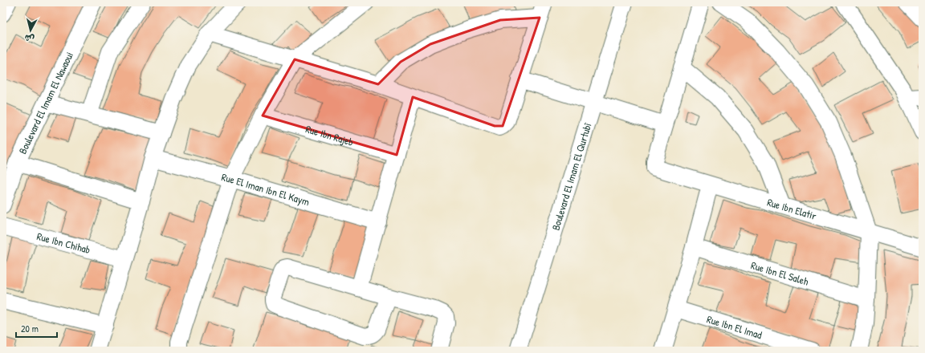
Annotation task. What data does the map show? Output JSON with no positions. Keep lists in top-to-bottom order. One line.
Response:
{"streets":{"street":["Boulevard El Imam El Nawaoui","Rue Ibn Rajeb","Boulevard El Imam El Qurtubî","Rue El Iman Ibn El Kaym","Rue Ibn Elatir","Rue Ibn Chihab","Rue Ibn El Saleh","Rue Ibn El Imad"]},"scale_bar":"20 m","north":"bottom"}
